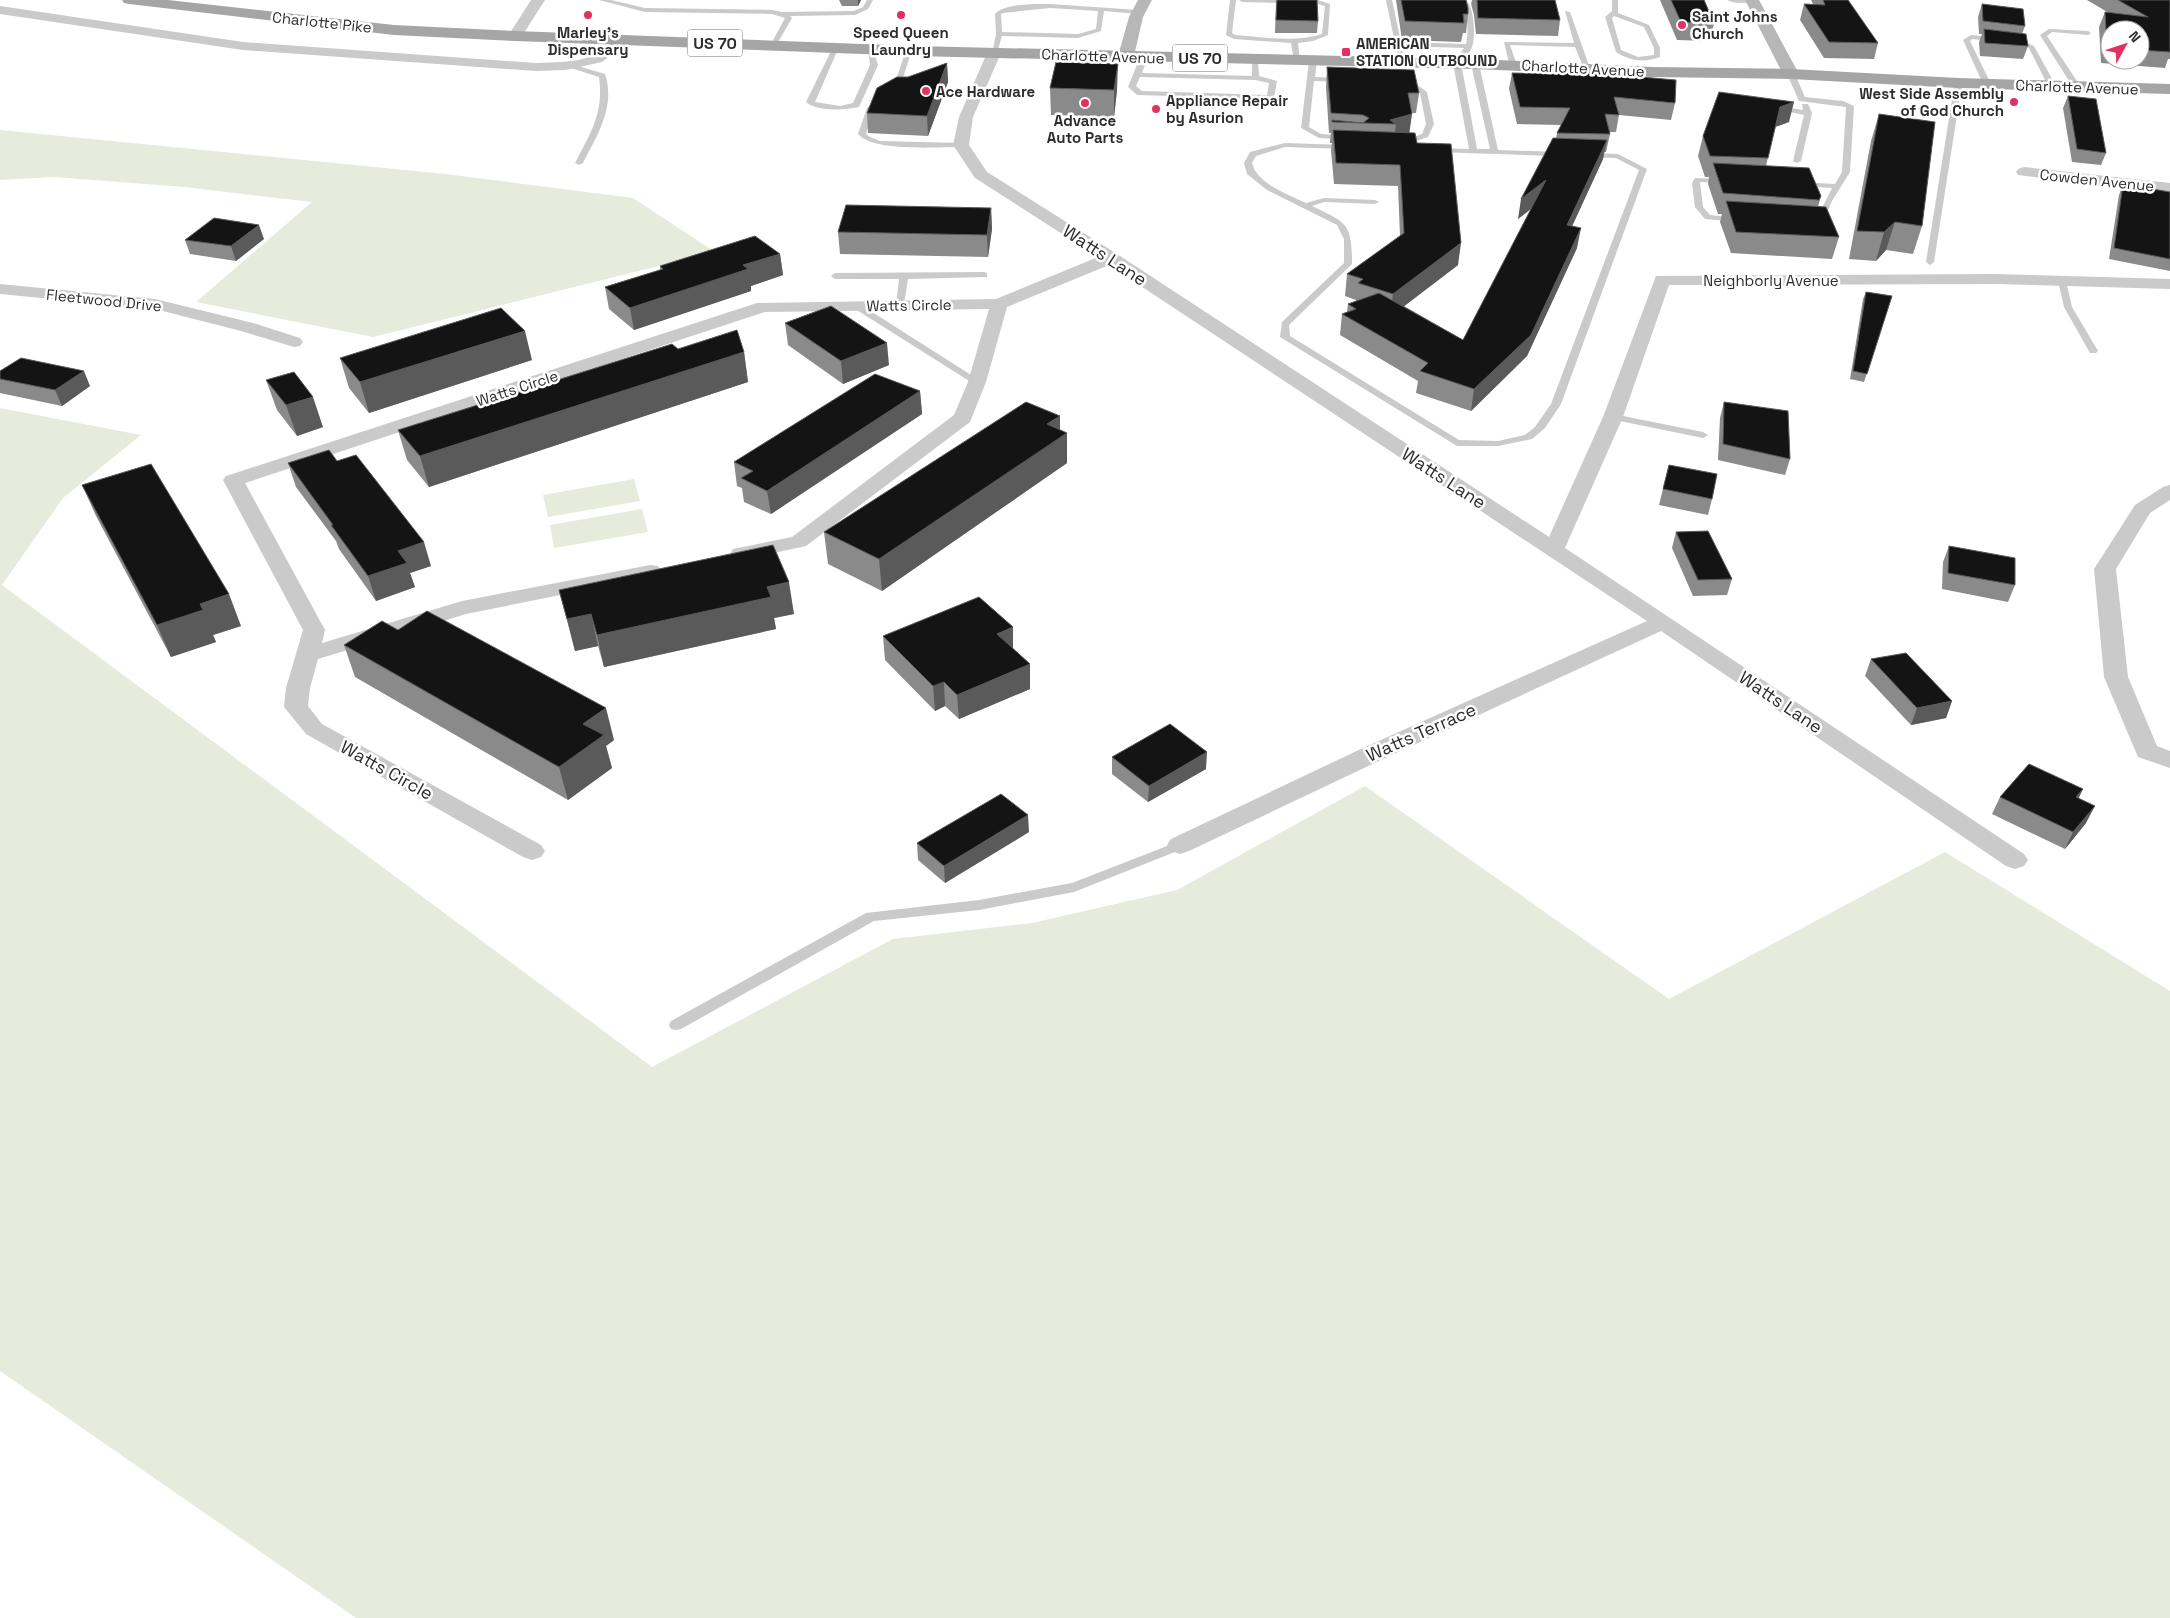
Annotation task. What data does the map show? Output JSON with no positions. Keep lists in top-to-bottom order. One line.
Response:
{"streets":{"main road":["Charlotte Pike","US 70","Charlotte Avenue"],"street":["Cowden Avenue","Watts Lane","Neighborly Avenue","Fleetwood Drive","Watts Circle","Watts Terrace"]},"crossings":[["Charlotte Pike","Charlotte Avenue"],["Watts Lane","Neighborly Avenue"],["Watts Lane","Watts Circle"],["Watts Lane","Watts Terrace"]],"places":{"other":["Marley’s Dispensary","Speed Queen Laundry","Saint Johns Church","Ace Hardware","West Side Assembly of God Church","Advance Auto Parts","Appliance Repair by Asurion"],"transit":["AMERICAN STATION OUTBOUND"]},"north":"top right"}
